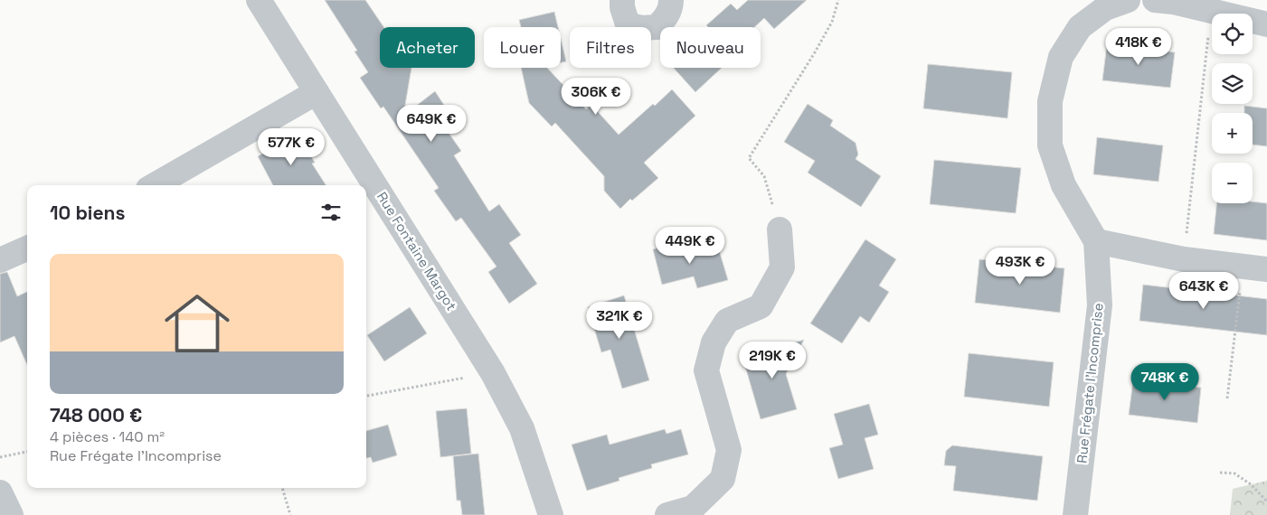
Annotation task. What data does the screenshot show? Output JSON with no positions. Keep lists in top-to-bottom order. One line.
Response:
{"streets":{"street":["Rue Fontaine Margot","Rue Frégate l'Incomprise"]},"page":{"map_buttons":["+","−"],"chip":["Acheter","Louer","Filtres","Nouveau"],"price":["418K €","306K €","649K €","577K €","449K €","493K €","643K €","321K €","219K €","748K €"],"heading":"10 biens","list":[{"name":"748 000 €","note":"4 pièces · 140 m² · Rue Frégate l'Incomprise"}]}}
